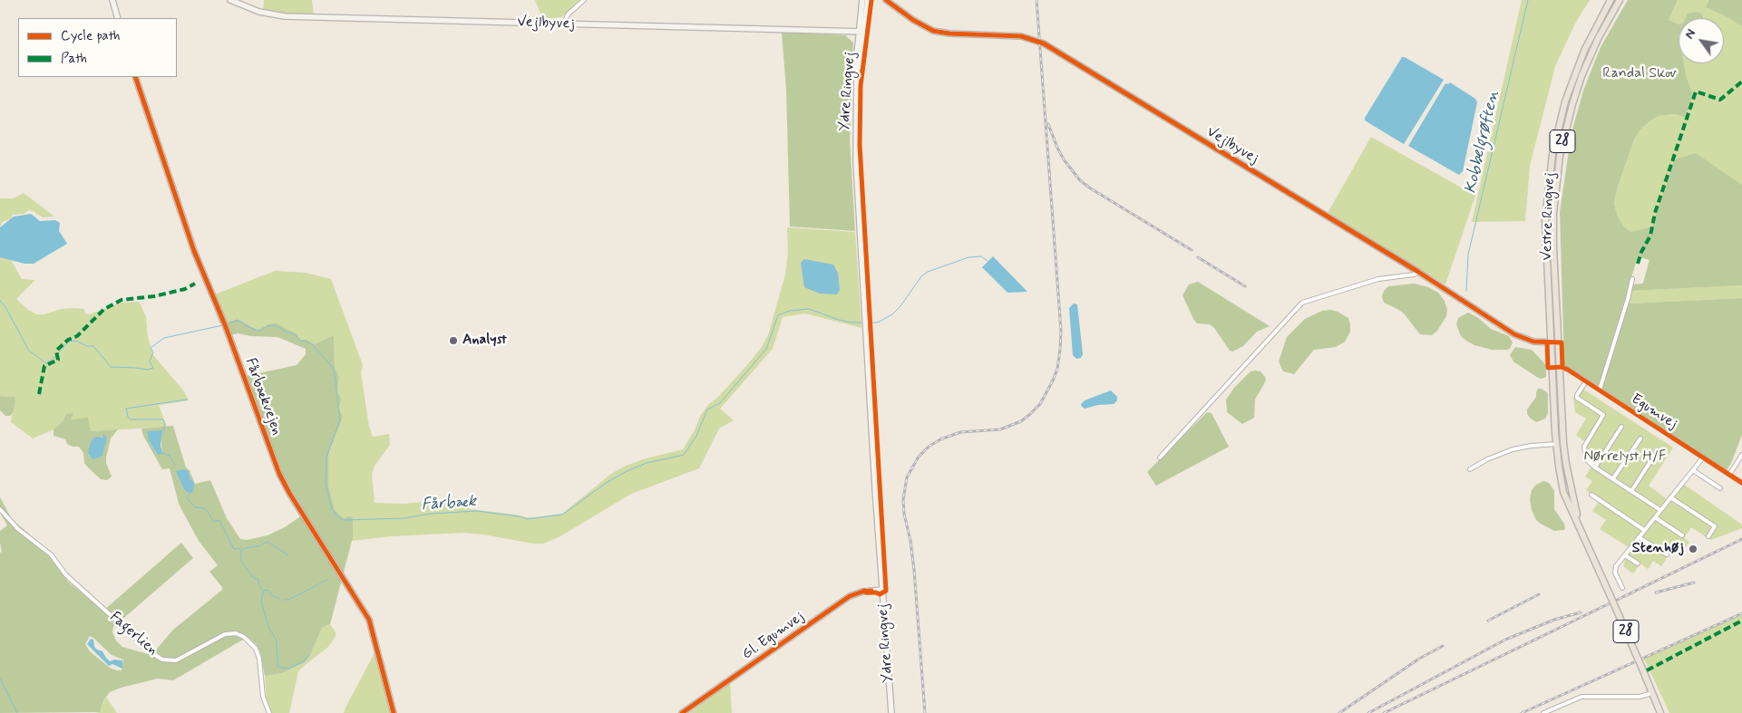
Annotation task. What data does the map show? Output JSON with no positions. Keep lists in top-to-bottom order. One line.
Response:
{"streets":{"main road":["28","Vestre Ringvej"],"street":["Vejlbyvej","Ydre Ringvej","Fårbækvejen","Egumvej","Fagerlien","Gl. Egumvej"]},"crossings":[["Vejlbyvej","Ydre Ringvej"],["Vejlbyvej","Vestre Ringvej"],["Ydre Ringvej","Gl. Egumvej"],["Vestre Ringvej","Egumvej"]],"water":["Kobbelgrøften","Fårbæk"],"parks":["Randal Skov","Nørrelyst H/F"],"places":["Analyst","Stenhøj"],"legend":["Cycle path","Path"],"north":"top left"}
